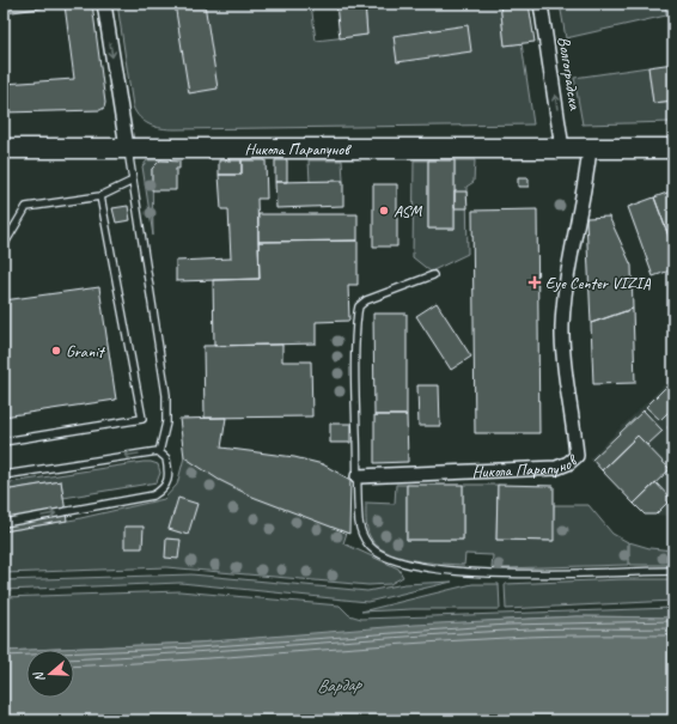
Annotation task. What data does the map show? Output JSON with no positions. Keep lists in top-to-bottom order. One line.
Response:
{"streets":{"street":["Волгоградска","Никола Парапунов"]},"crossings":[["Волгоградска","Никола Парапунов"]],"one_way":["Волгоградска"],"water":["Вардар"],"places":{"other":["ASM","Granit"],"health":["Eye Center VIZIA"]},"north":"left"}
